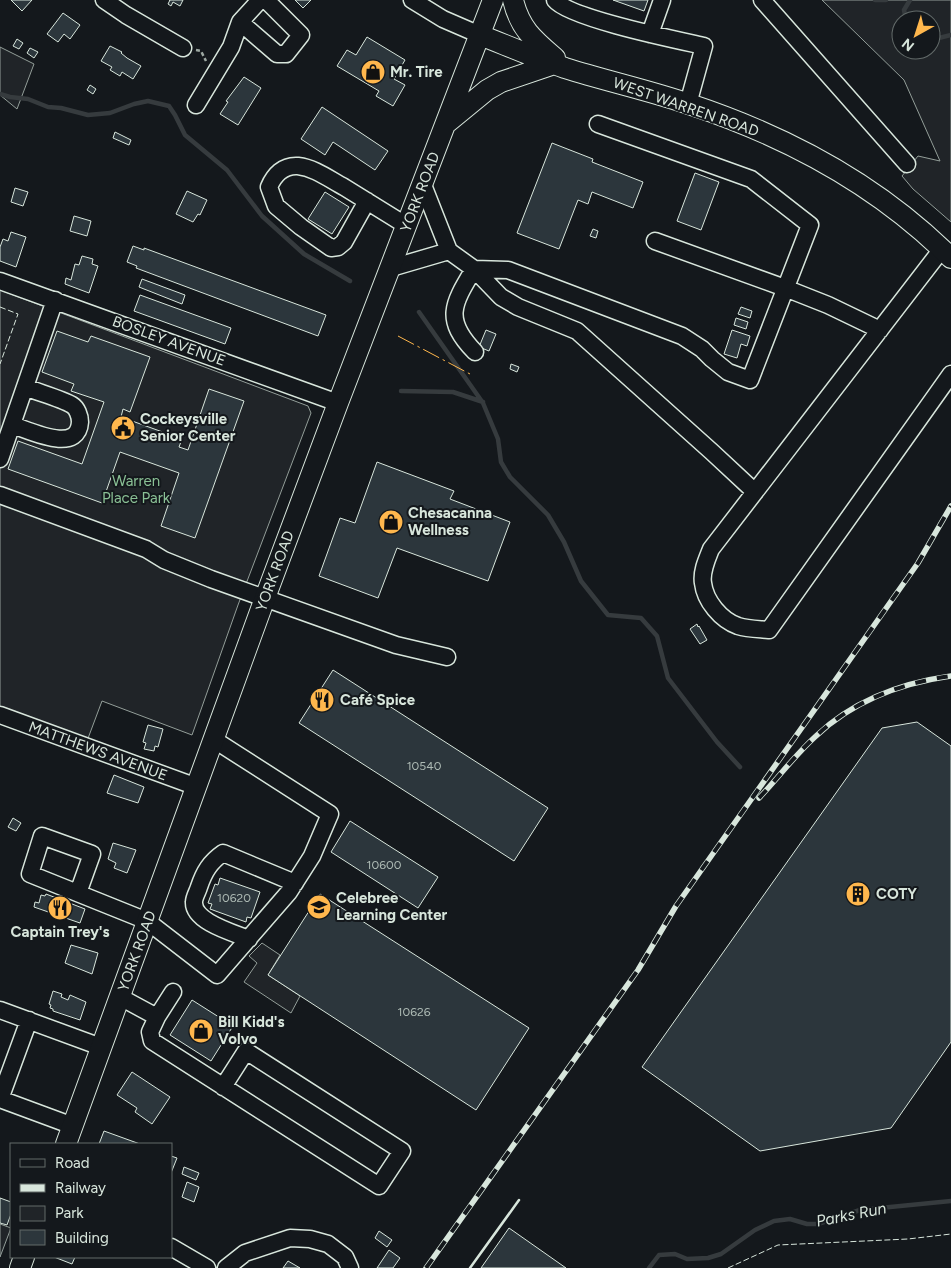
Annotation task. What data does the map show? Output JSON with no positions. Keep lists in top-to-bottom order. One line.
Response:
{"streets":{"main road":["WEST WARREN ROAD","YORK ROAD"],"street":["BOSLEY AVENUE","MATTHEWS AVENUE"]},"crossings":[["WEST WARREN ROAD","YORK ROAD"],["YORK ROAD","BOSLEY AVENUE"],["YORK ROAD","MATTHEWS AVENUE"]],"water":["Parks Run"],"parks":["Warren Place Park"],"places":{"shop":["Mr. Tire","Chesacanna Wellness","Bill Kidd's Volvo"],"public building":["Cockeysville Senior Center"],"restaurant":["Café Spice","Captain Trey's"],"building":["COTY"],"school or university":["Celebree Learning Center"]},"house_numbers":["10540","10600","10620","10626"],"legend":["Road","Railway","Park","Building"],"north":"bottom left"}
